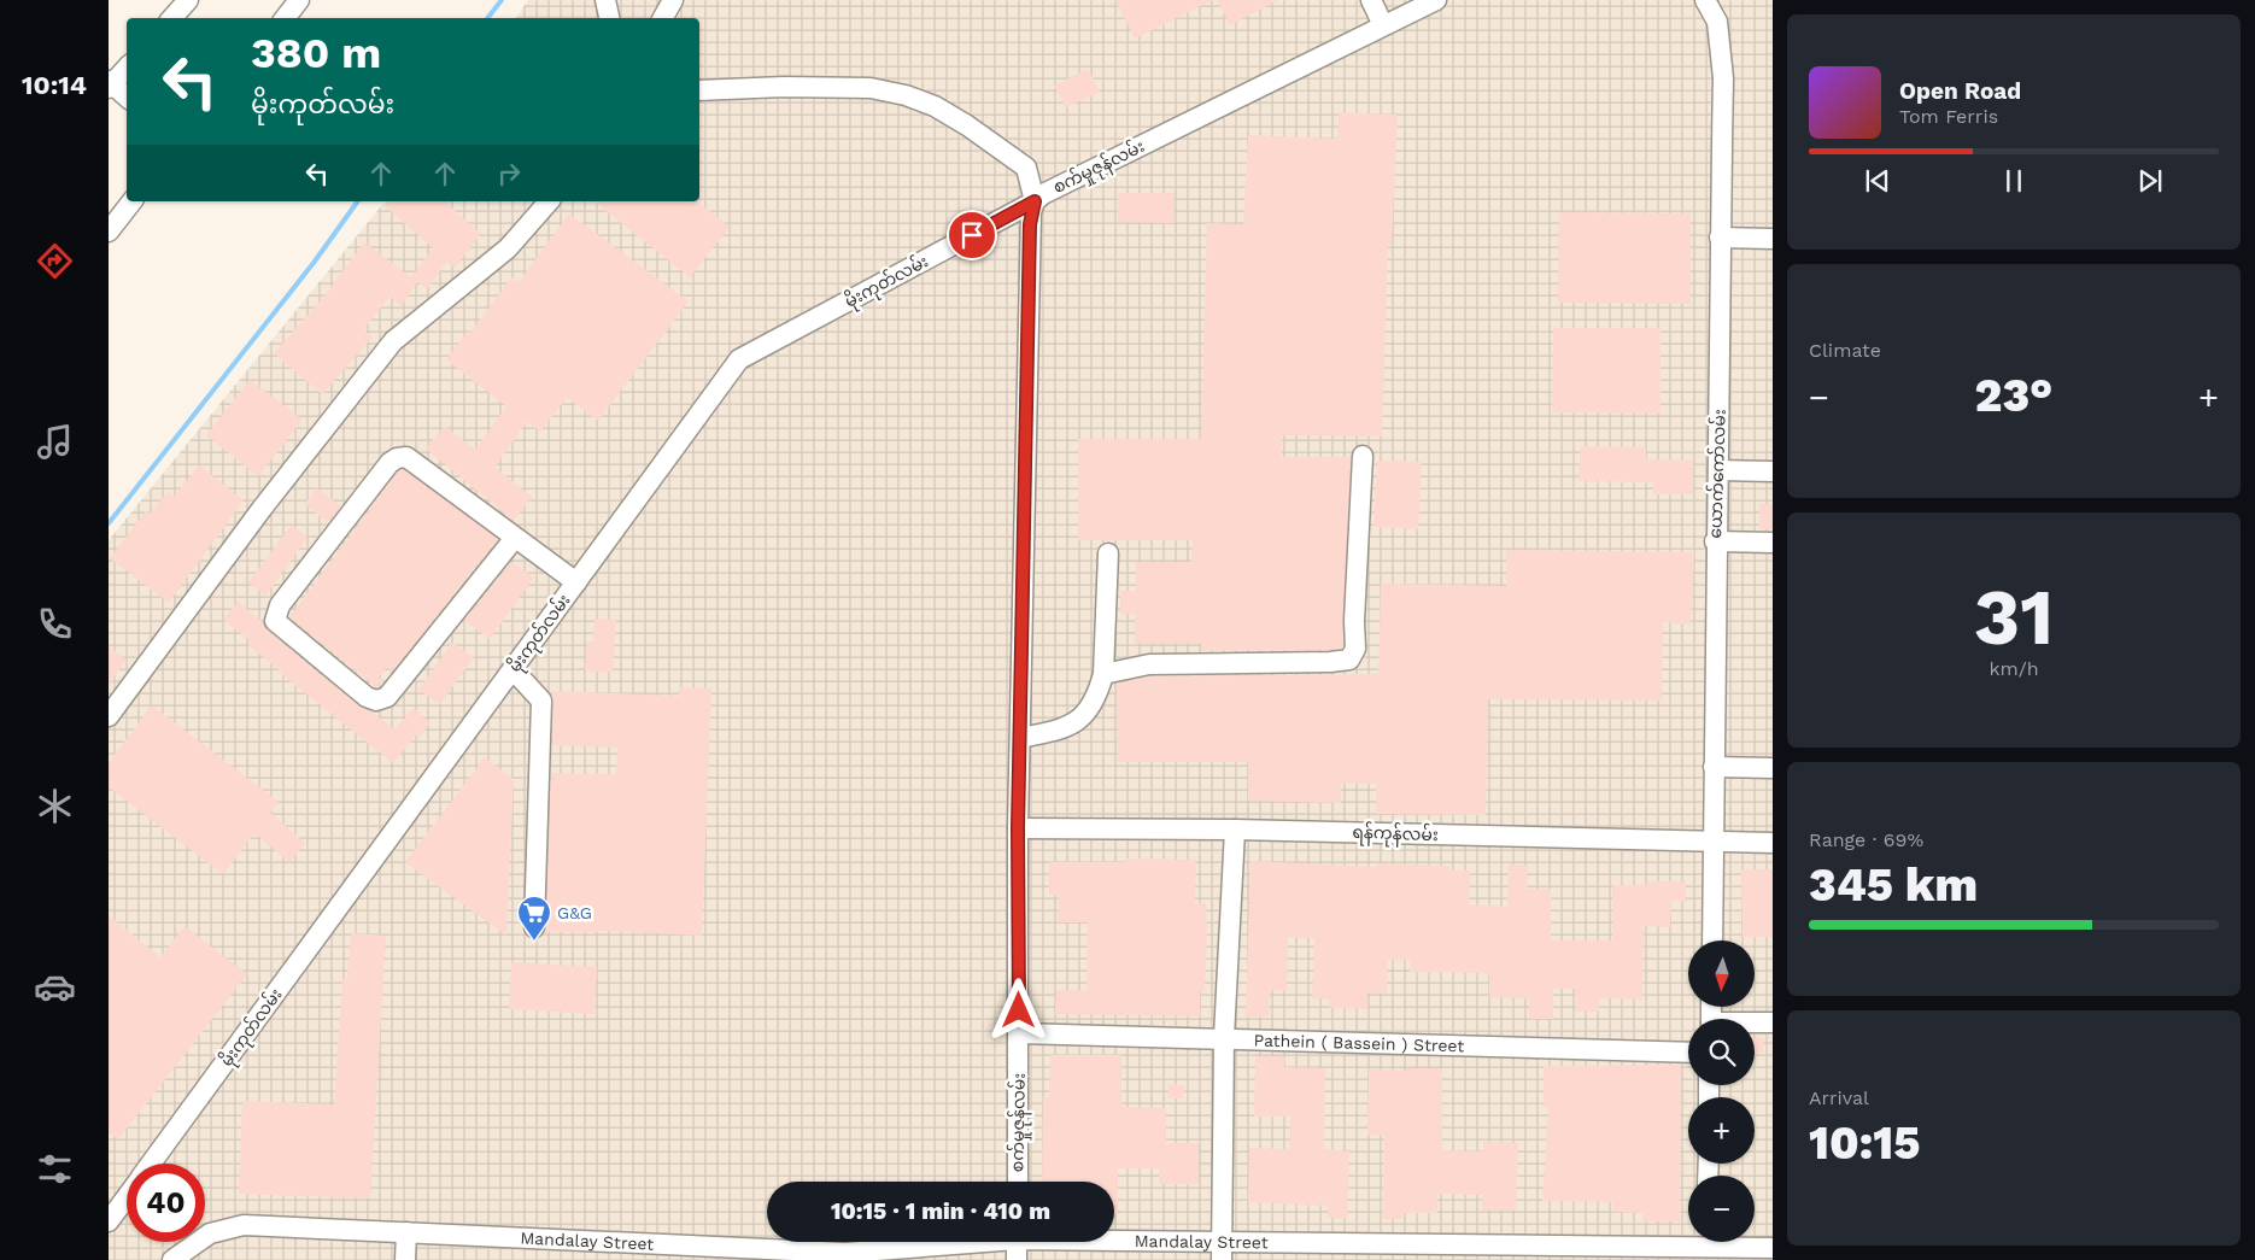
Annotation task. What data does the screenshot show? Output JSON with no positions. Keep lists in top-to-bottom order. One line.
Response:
{"streets":{"street":["စက်မှုဇုန်လမ်း","မိုးကုတ်လမ်း","ယောက်ကော်လမ်း","ရန်ကုန်လမ်း","Pathein ( Bassein ) Street","Mandalay Street"]},"crossings":[["စက်မှုဇုန်လမ်း","မိုးကုတ်လမ်း"],["စက်မှုဇုန်လမ်း","ရန်ကုန်လမ်း"],["စက်မှုဇုန်လမ်း","Pathein ( Bassein ) Street"],["ယောက်ကော်လမ်း","ရန်ကုန်လမ်း"]],"places":{"supermarket":["G&G"]},"north":"bottom","page":{"tabs":"10:14","turn":["380 m","မိုးကုတ်လမ်း"],"song":["Open Road","Tom Ferris"],"tile":["Climate",["31","km/h"],["Range · 69%","345 km"],["Arrival","10:15"]],"heat":["−","23°","+"],"map_buttons":["+","−"],"limit":"40","trip":"10:15 · 1 min · 410 m"}}
